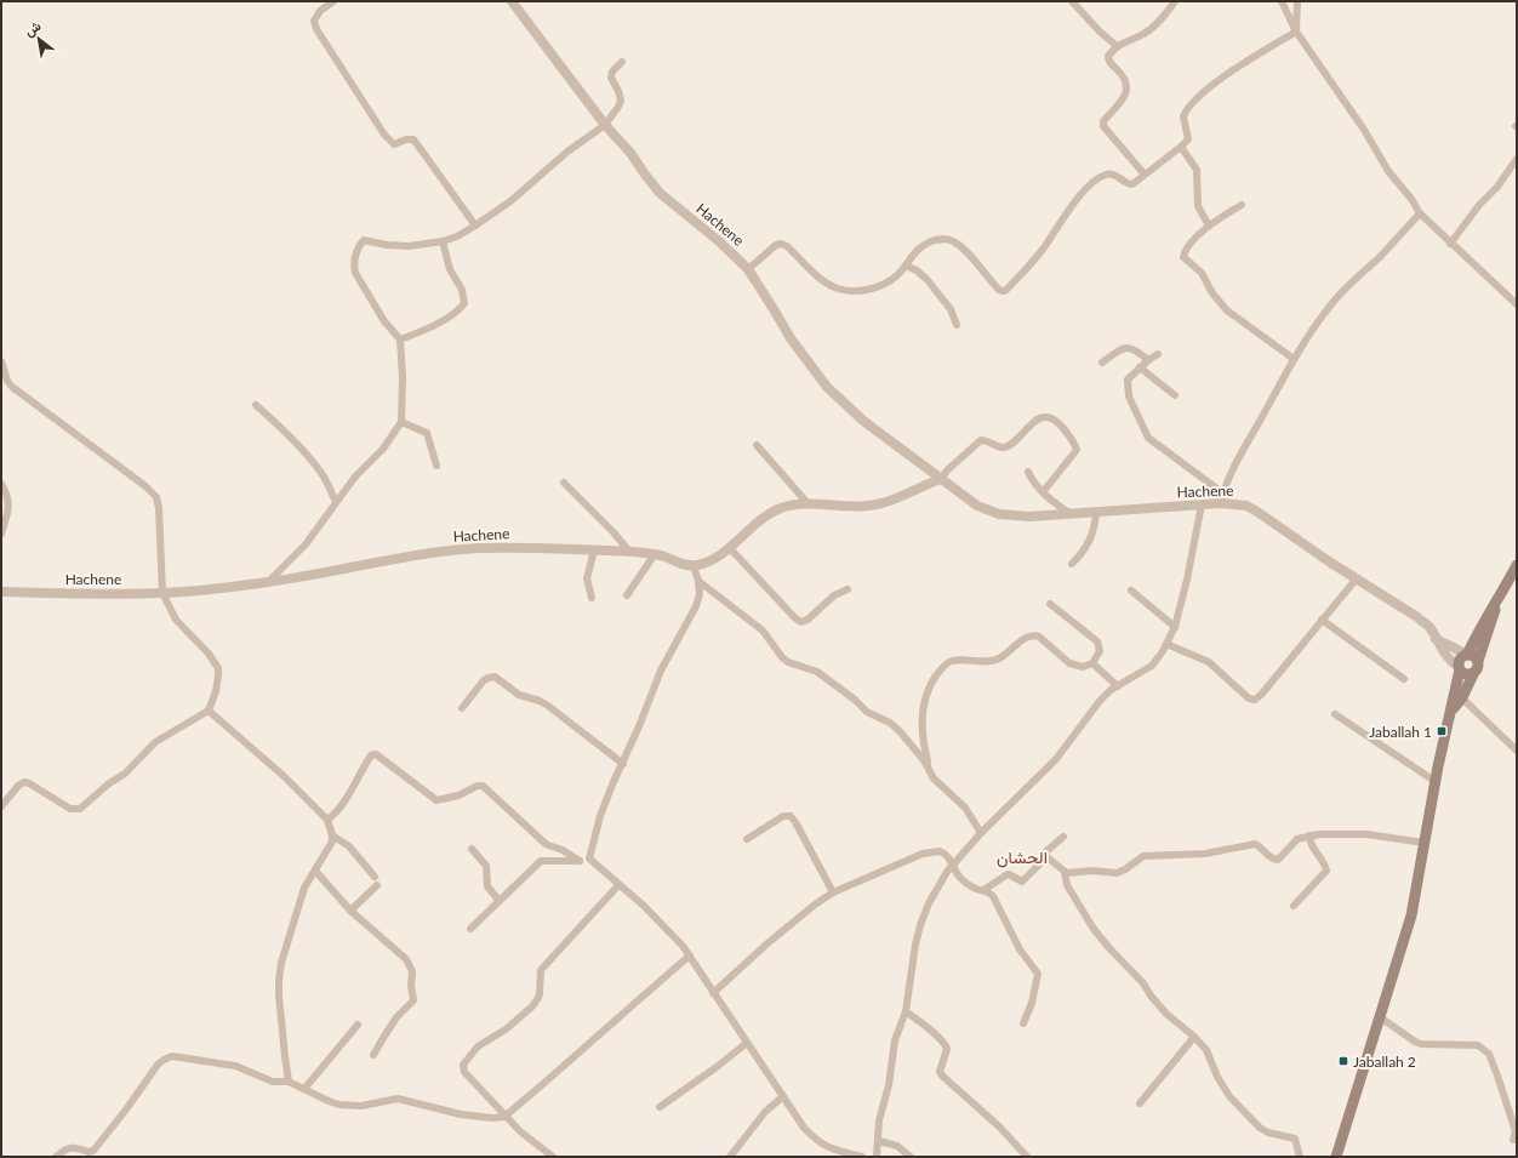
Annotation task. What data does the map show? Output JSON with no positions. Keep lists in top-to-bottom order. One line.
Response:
{"streets":{"street":["Hachene"]},"districts":["الحشان"],"places":{"transit":["Jaballah 1","Jaballah 2"]},"north":"top left"}
